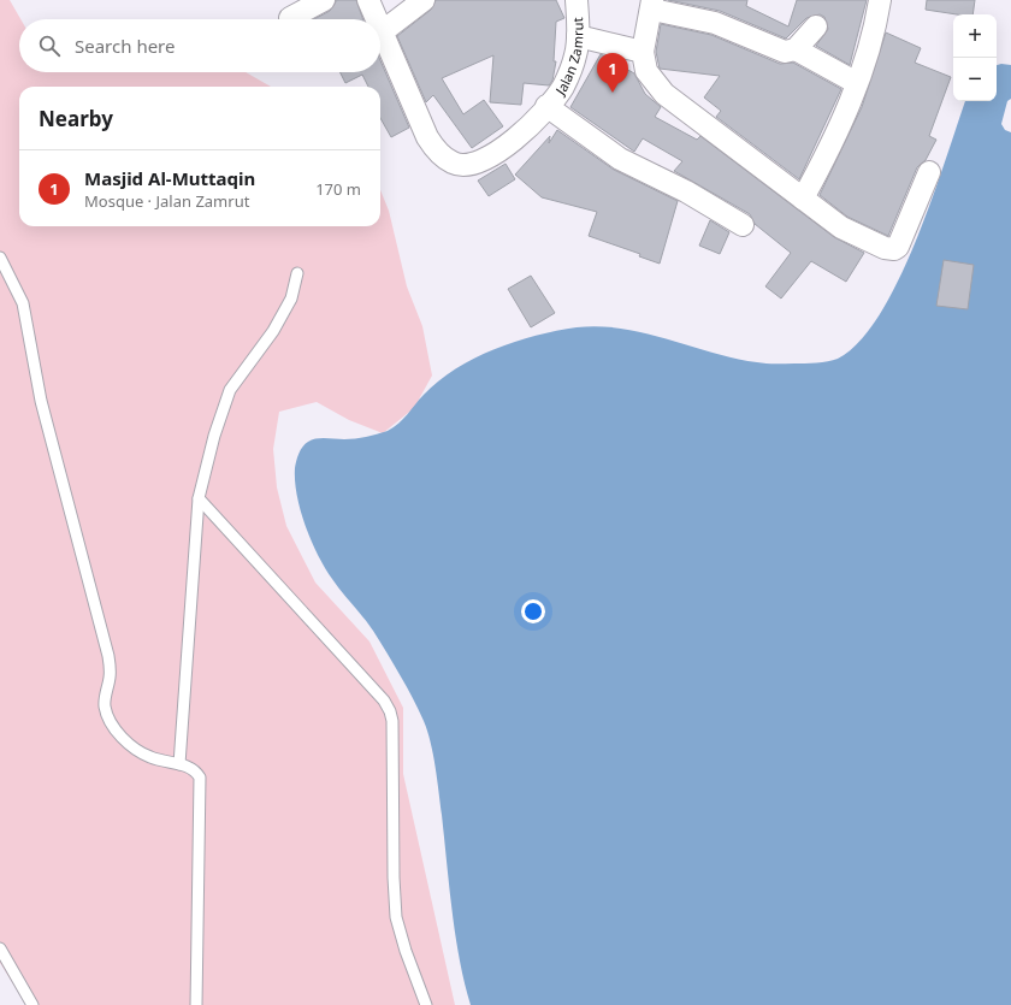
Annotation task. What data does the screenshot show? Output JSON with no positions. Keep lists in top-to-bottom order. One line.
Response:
{"streets":{"street":["Jalan Zamrut"]},"page":{"map_buttons":["+","−"],"search":"Search here","pins":"1","heading":"Nearby","list":[{"mark":"1","name":"Masjid Al-Muttaqin","note":"Mosque · Jalan Zamrut","value":"170 m"}]}}
